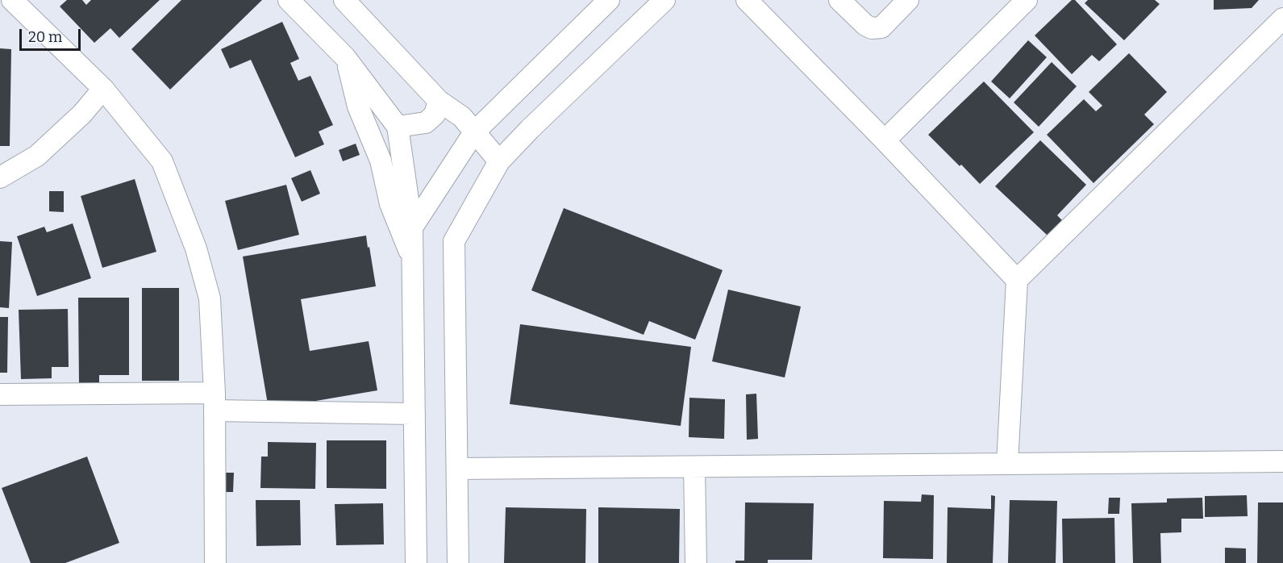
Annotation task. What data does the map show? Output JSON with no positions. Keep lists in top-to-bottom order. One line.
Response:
{"scale_bar":"20 m"}
